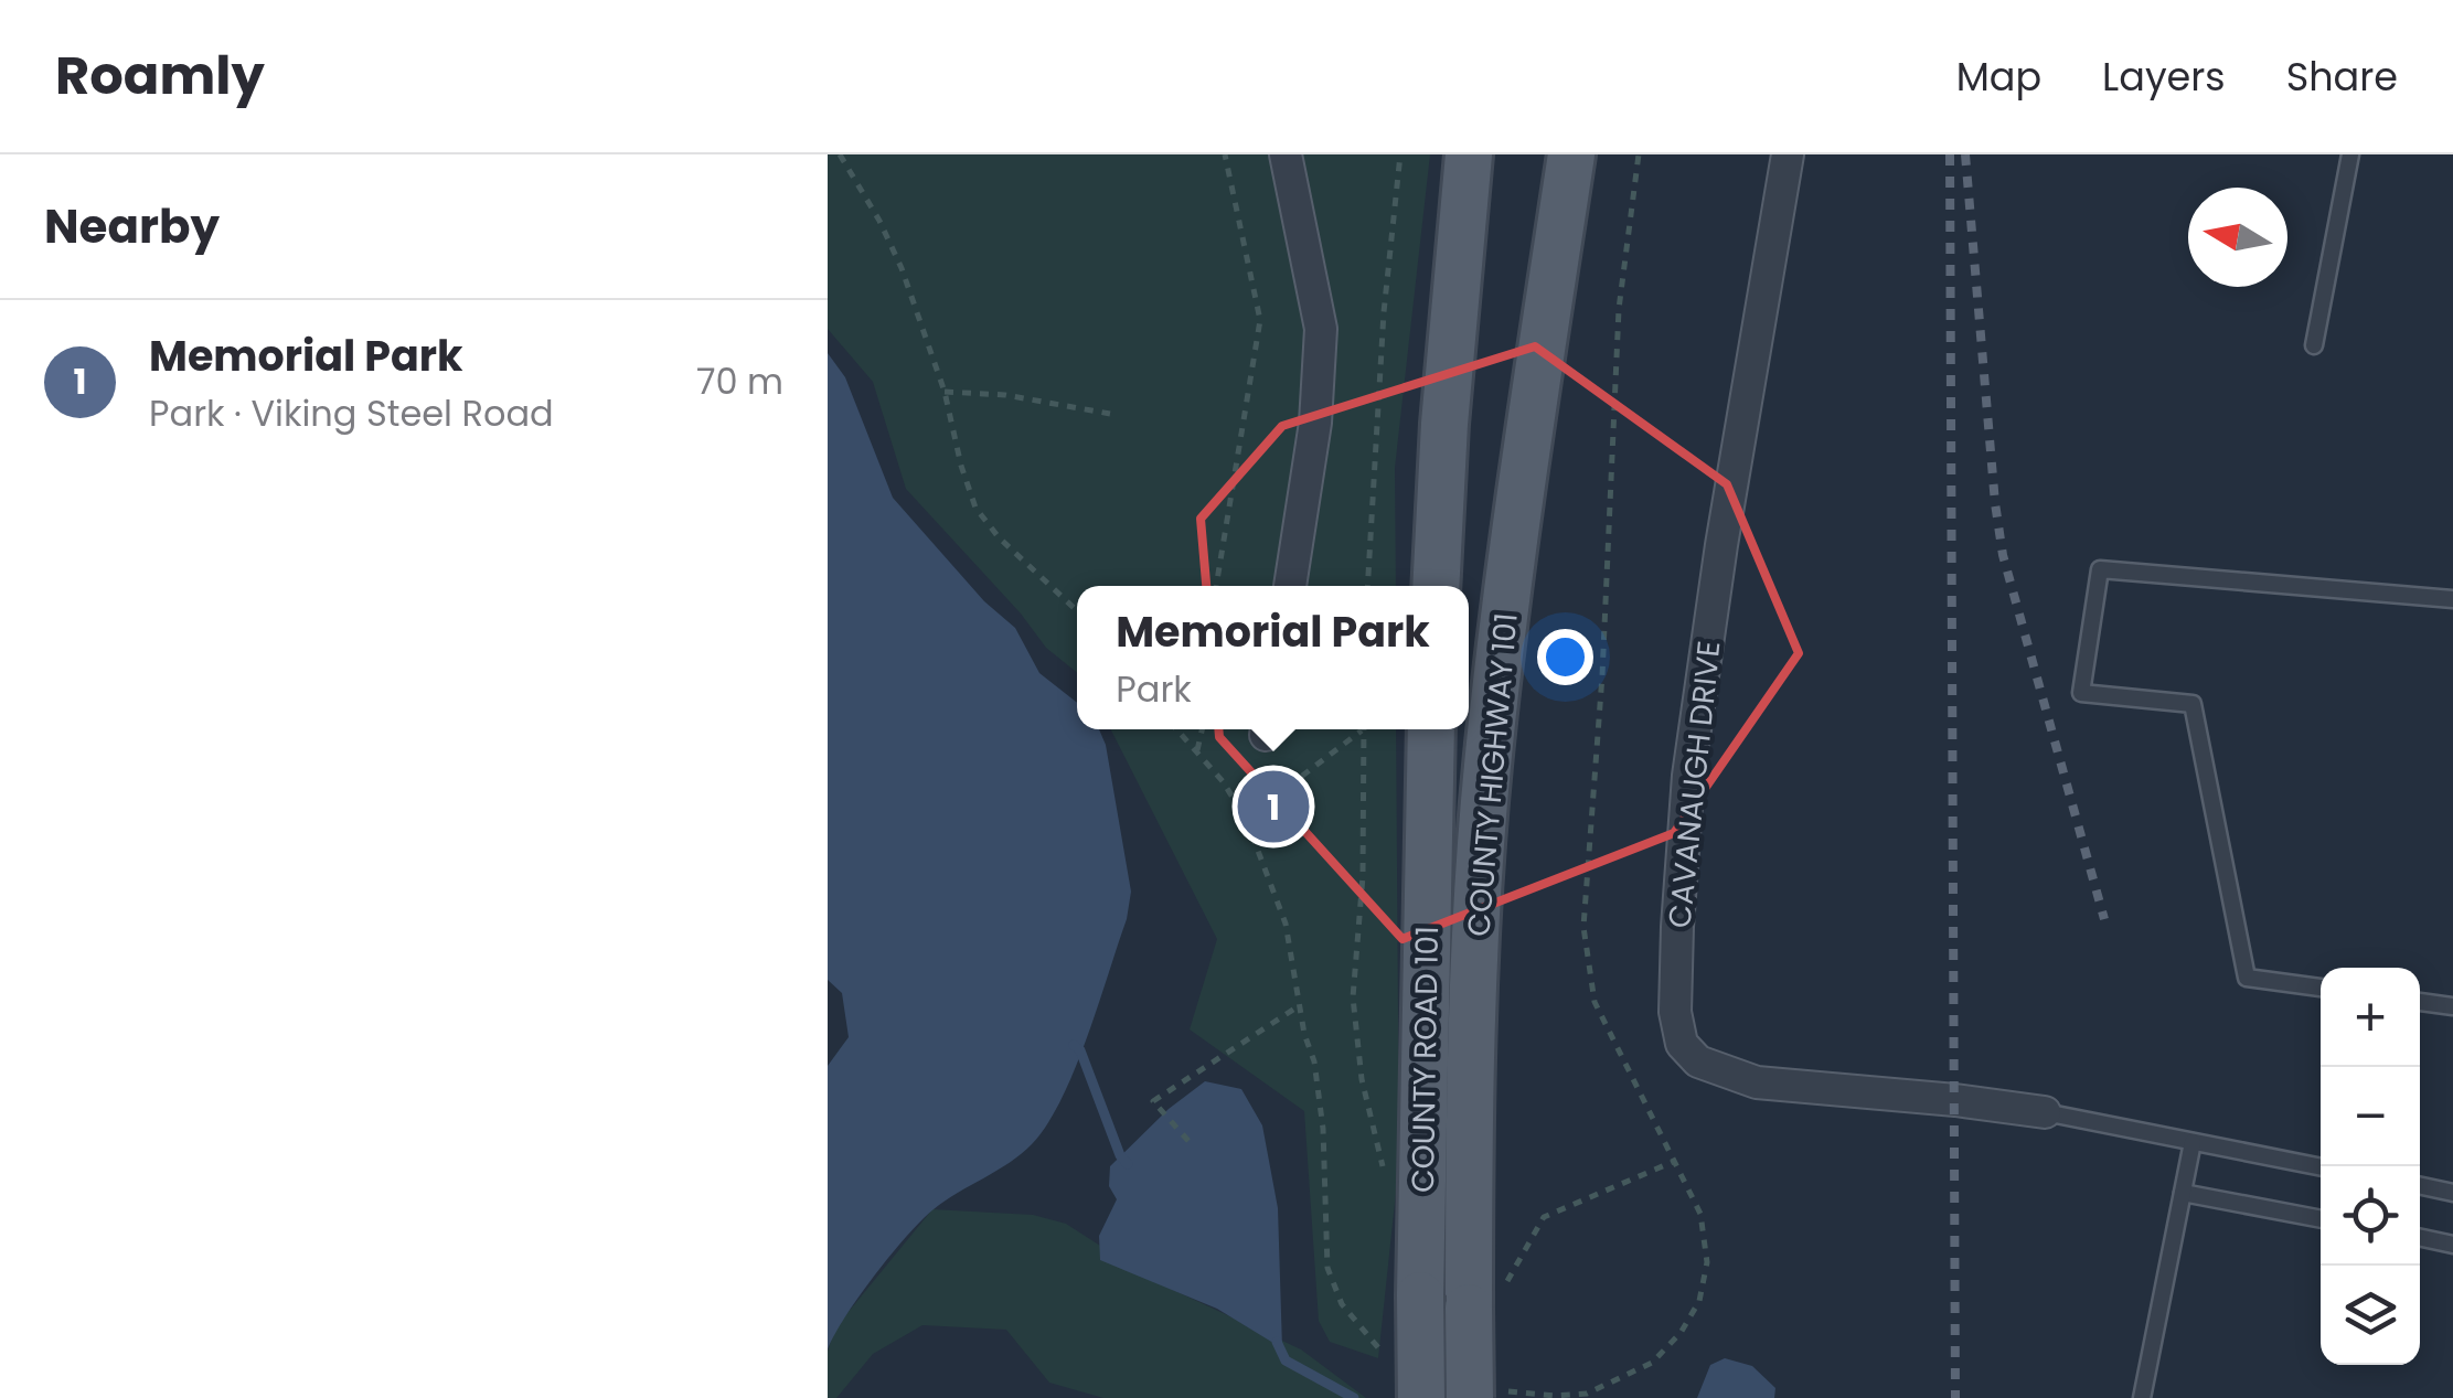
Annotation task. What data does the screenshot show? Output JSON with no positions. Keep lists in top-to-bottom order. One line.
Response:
{"streets":{"main road":["COUNTY HIGHWAY 101","COUNTY ROAD 101"],"street":["CAVANAUGH DRIVE"]},"north":"left","page":{"header":"Roamly","nav":["Map","Layers","Share"],"heading":"Nearby","list":[{"mark":"1","name":"Memorial Park","note":"Park · Viking Steel Road","value":"70 m"}],"popup":["Memorial Park","Park"],"pins":"1","map_buttons":["+","−"]}}
